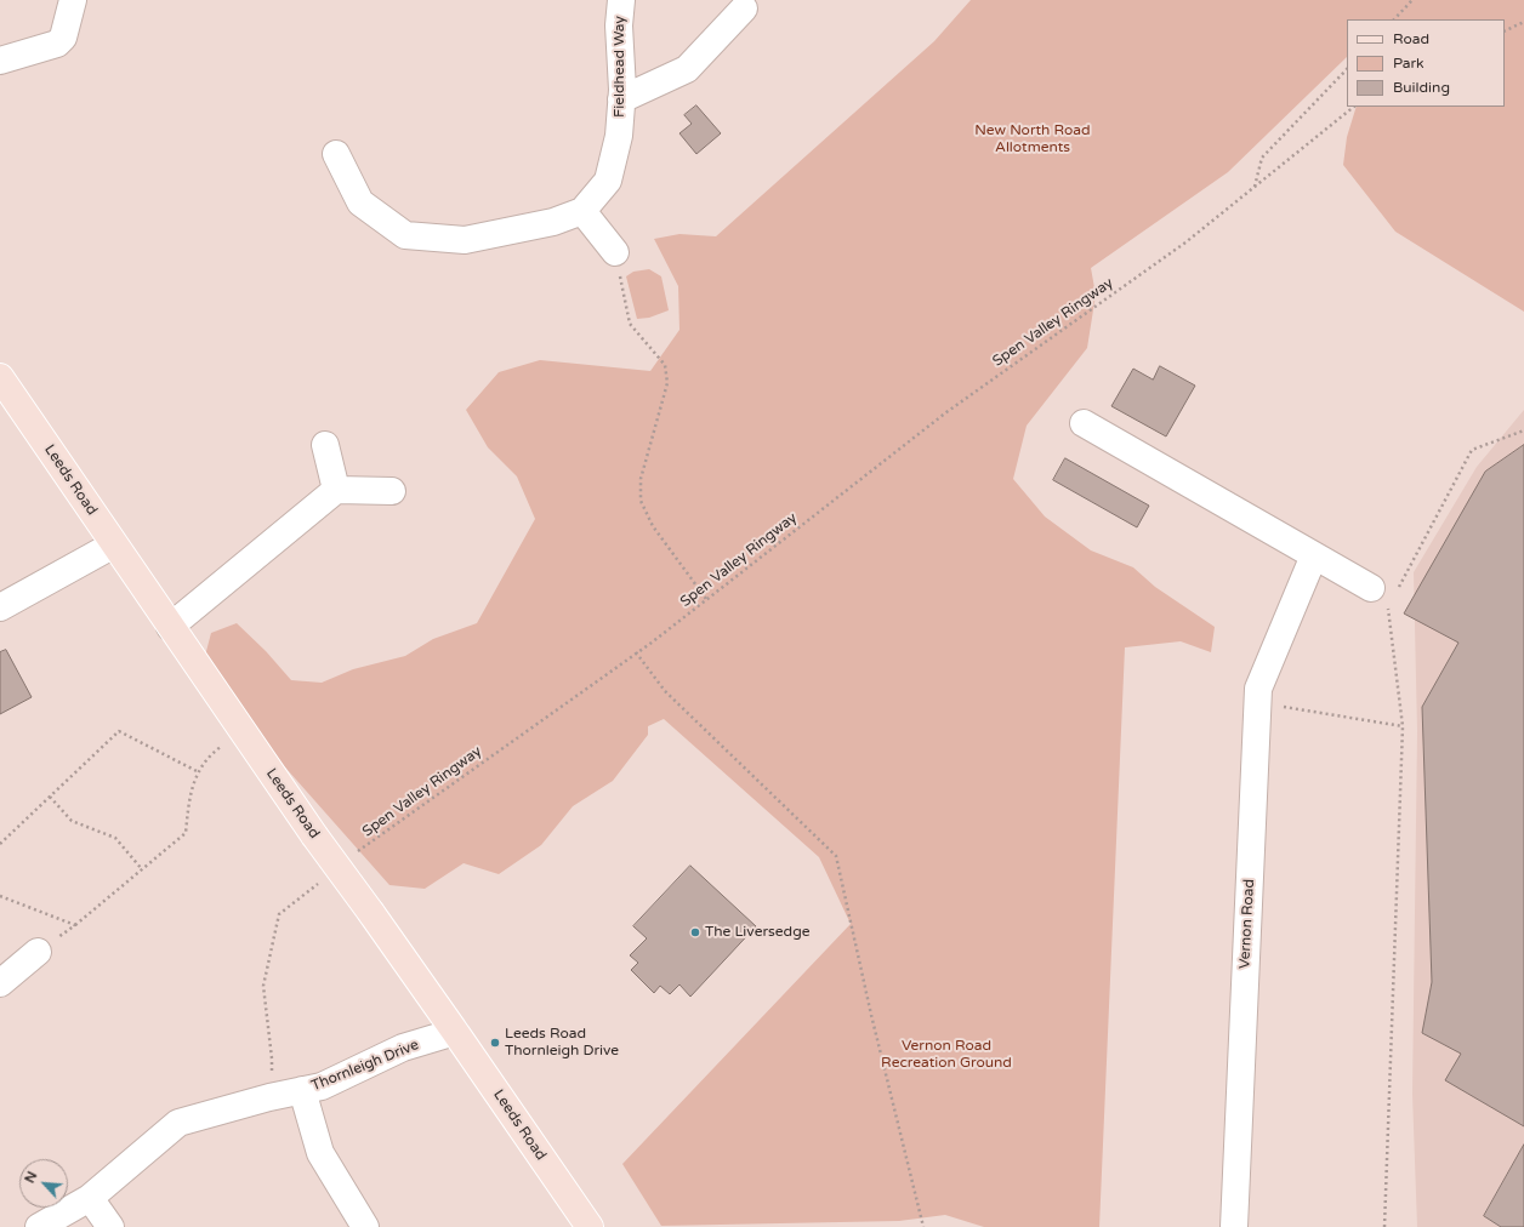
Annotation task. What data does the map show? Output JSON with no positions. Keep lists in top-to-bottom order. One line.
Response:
{"streets":{"main road":["Leeds Road"],"street":["Fieldhead Way","Vernon Road","Thornleigh Drive"],"path":["Spen Valley Ringway"]},"crossings":[["Leeds Road","Thornleigh Drive"]],"parks":["New North Road Allotments","Vernon Road Recreation Ground"],"places":["The Liversedge","Leeds Road Thornleigh Drive"],"legend":["Road","Park","Building"],"north":"top left"}
